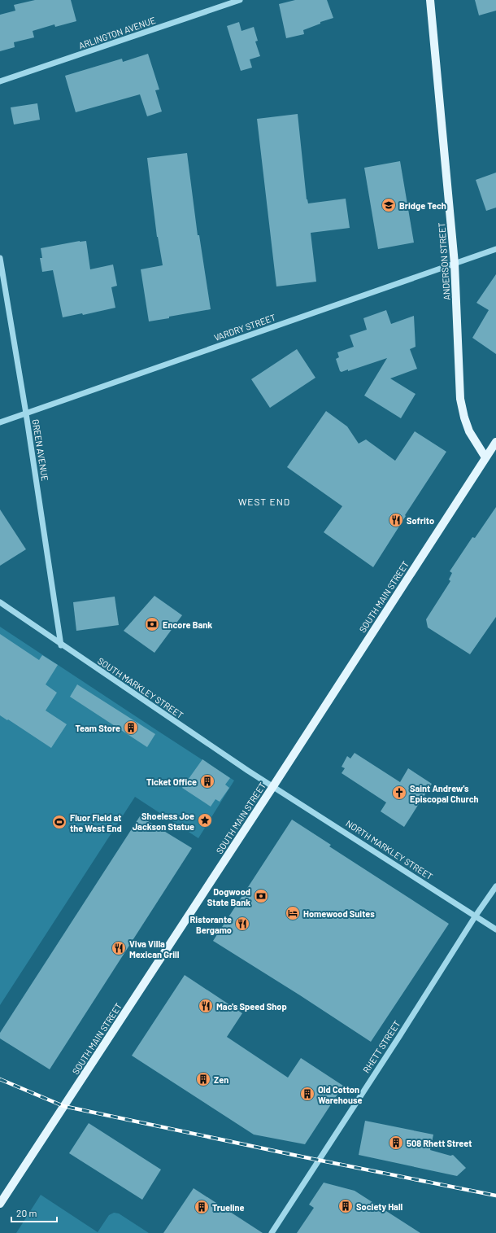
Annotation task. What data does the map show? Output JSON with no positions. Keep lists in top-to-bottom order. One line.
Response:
{"streets":{"main road":["ANDERSON STREET","SOUTH MAIN STREET"],"street":["ARLINGTON AVENUE","VARDRY STREET","GREEN AVENUE","SOUTH MARKLEY STREET","NORTH MARKLEY STREET","RHETT STREET"]},"crossings":[["ANDERSON STREET","VARDRY STREET"],["ANDERSON STREET","SOUTH MAIN STREET"],["VARDRY STREET","GREEN AVENUE"],["GREEN AVENUE","SOUTH MARKLEY STREET"],["SOUTH MAIN STREET","SOUTH MARKLEY STREET"],["SOUTH MAIN STREET","NORTH MARKLEY STREET"],["SOUTH MARKLEY STREET","NORTH MARKLEY STREET"],["NORTH MARKLEY STREET","RHETT STREET"]],"districts":["WEST END"],"places":{"school or university":["Bridge Tech"],"restaurant":["Sofrito","Ristorante Bergamo","Viva Villa Mexican Grill","Mac's Speed Shop"],"bank":["Encore Bank","Dogwood State Bank"],"building":["Team Store","Ticket Office","Zen","Old Cotton Warehouse","508 Rhett Street","Society Hall","Trueline"],"church":["Saint Andrew's Episcopal Church"],"place":["Shoeless Joe Jackson Statue"],"sports":["Fluor Field at the West End"],"hotel":["Homewood Suites"]},"scale_bar":"20 m"}
